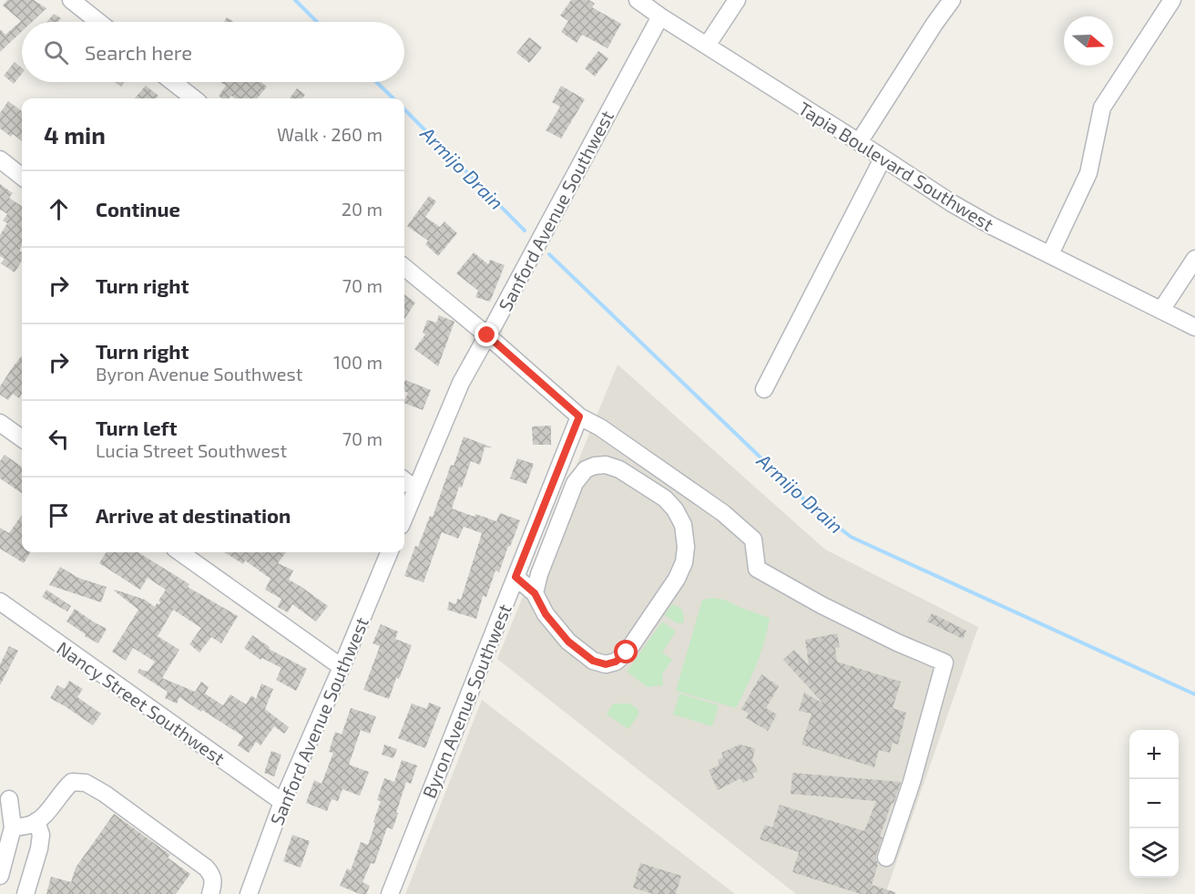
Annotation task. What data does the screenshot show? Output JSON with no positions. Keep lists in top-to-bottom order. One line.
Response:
{"streets":{"street":["Tapia Boulevard Southwest","Sanford Avenue Southwest","Byron Avenue Southwest","Nancy Street Southwest"]},"crossings":[["Tapia Boulevard Southwest","Sanford Avenue Southwest"],["Sanford Avenue Southwest","Nancy Street Southwest"]],"water":["Armijo Drain"],"north":"right","page":{"search":"Search here","heading":["4 min","Walk · 260 m"],"list":[["Continue","20 m"],["Turn right","70 m"],["Turn right","Byron Avenue Southwest","100 m"],["Turn left","Lucia Street Southwest","70 m"],"Arrive at destination"],"map_buttons":["+","−"]}}
